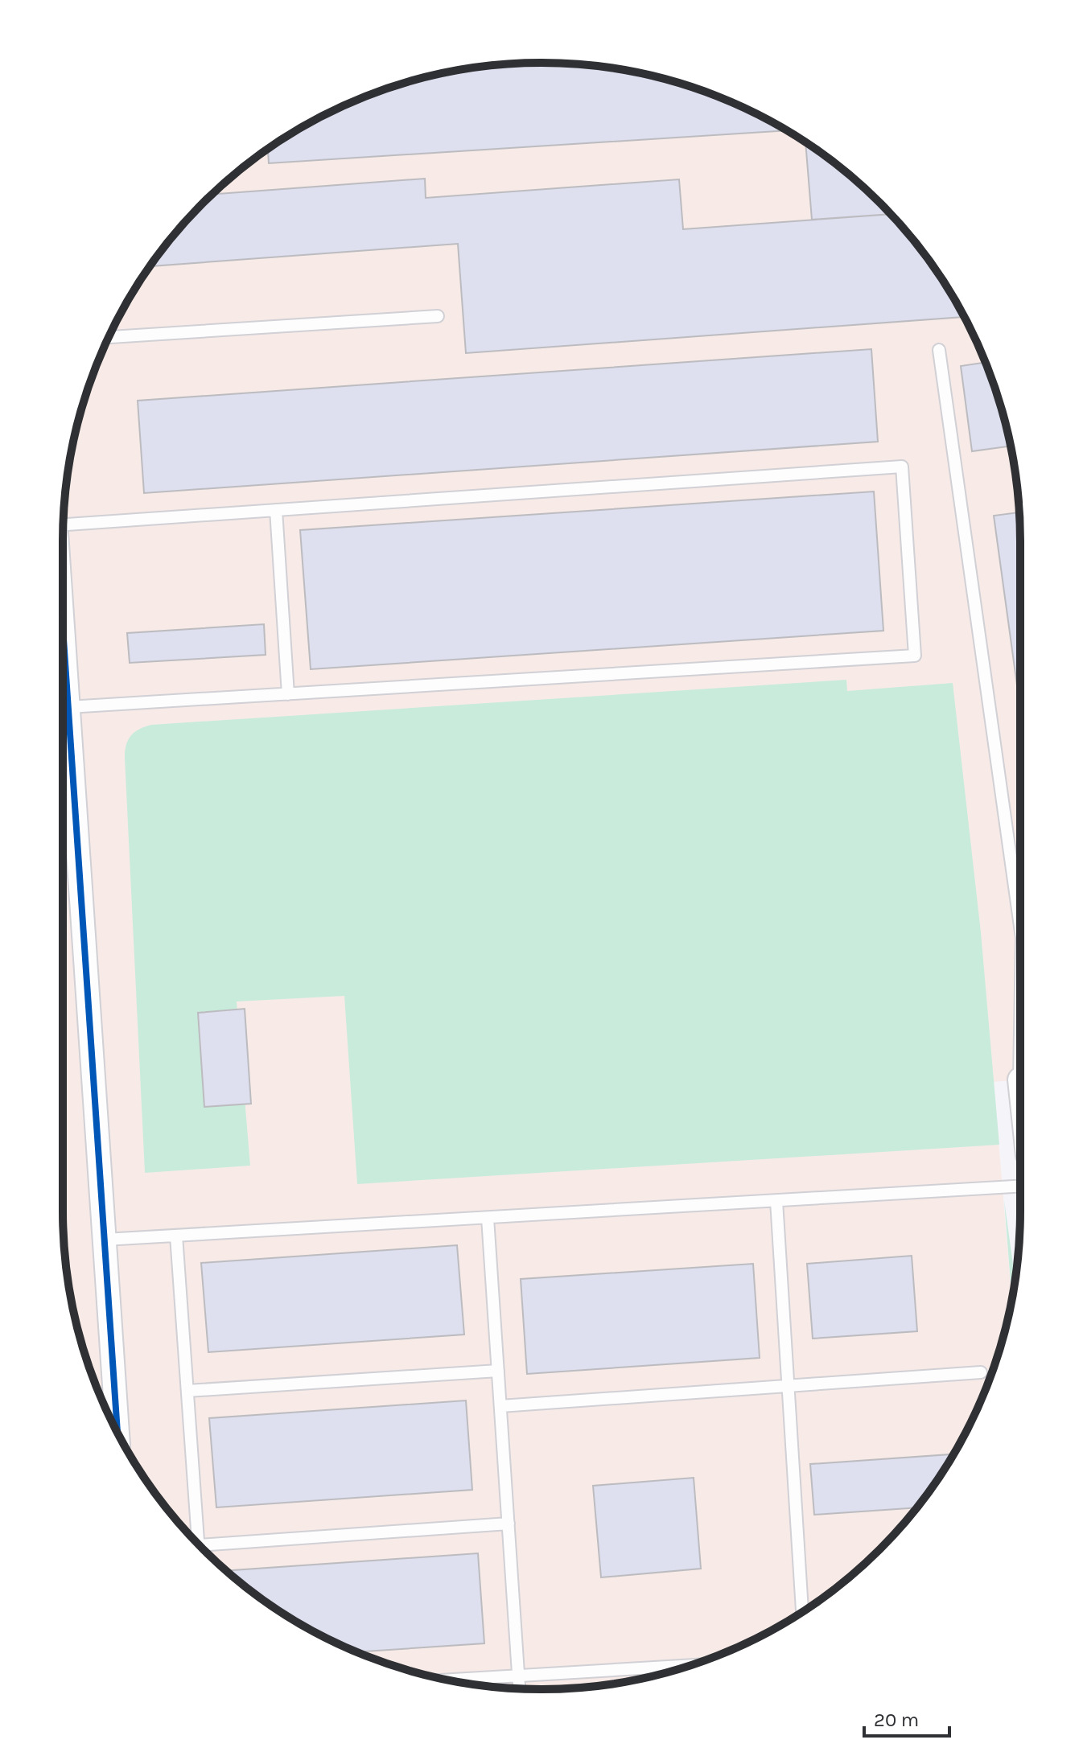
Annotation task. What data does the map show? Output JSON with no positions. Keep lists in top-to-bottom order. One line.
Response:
{"scale_bar":"20 m"}
